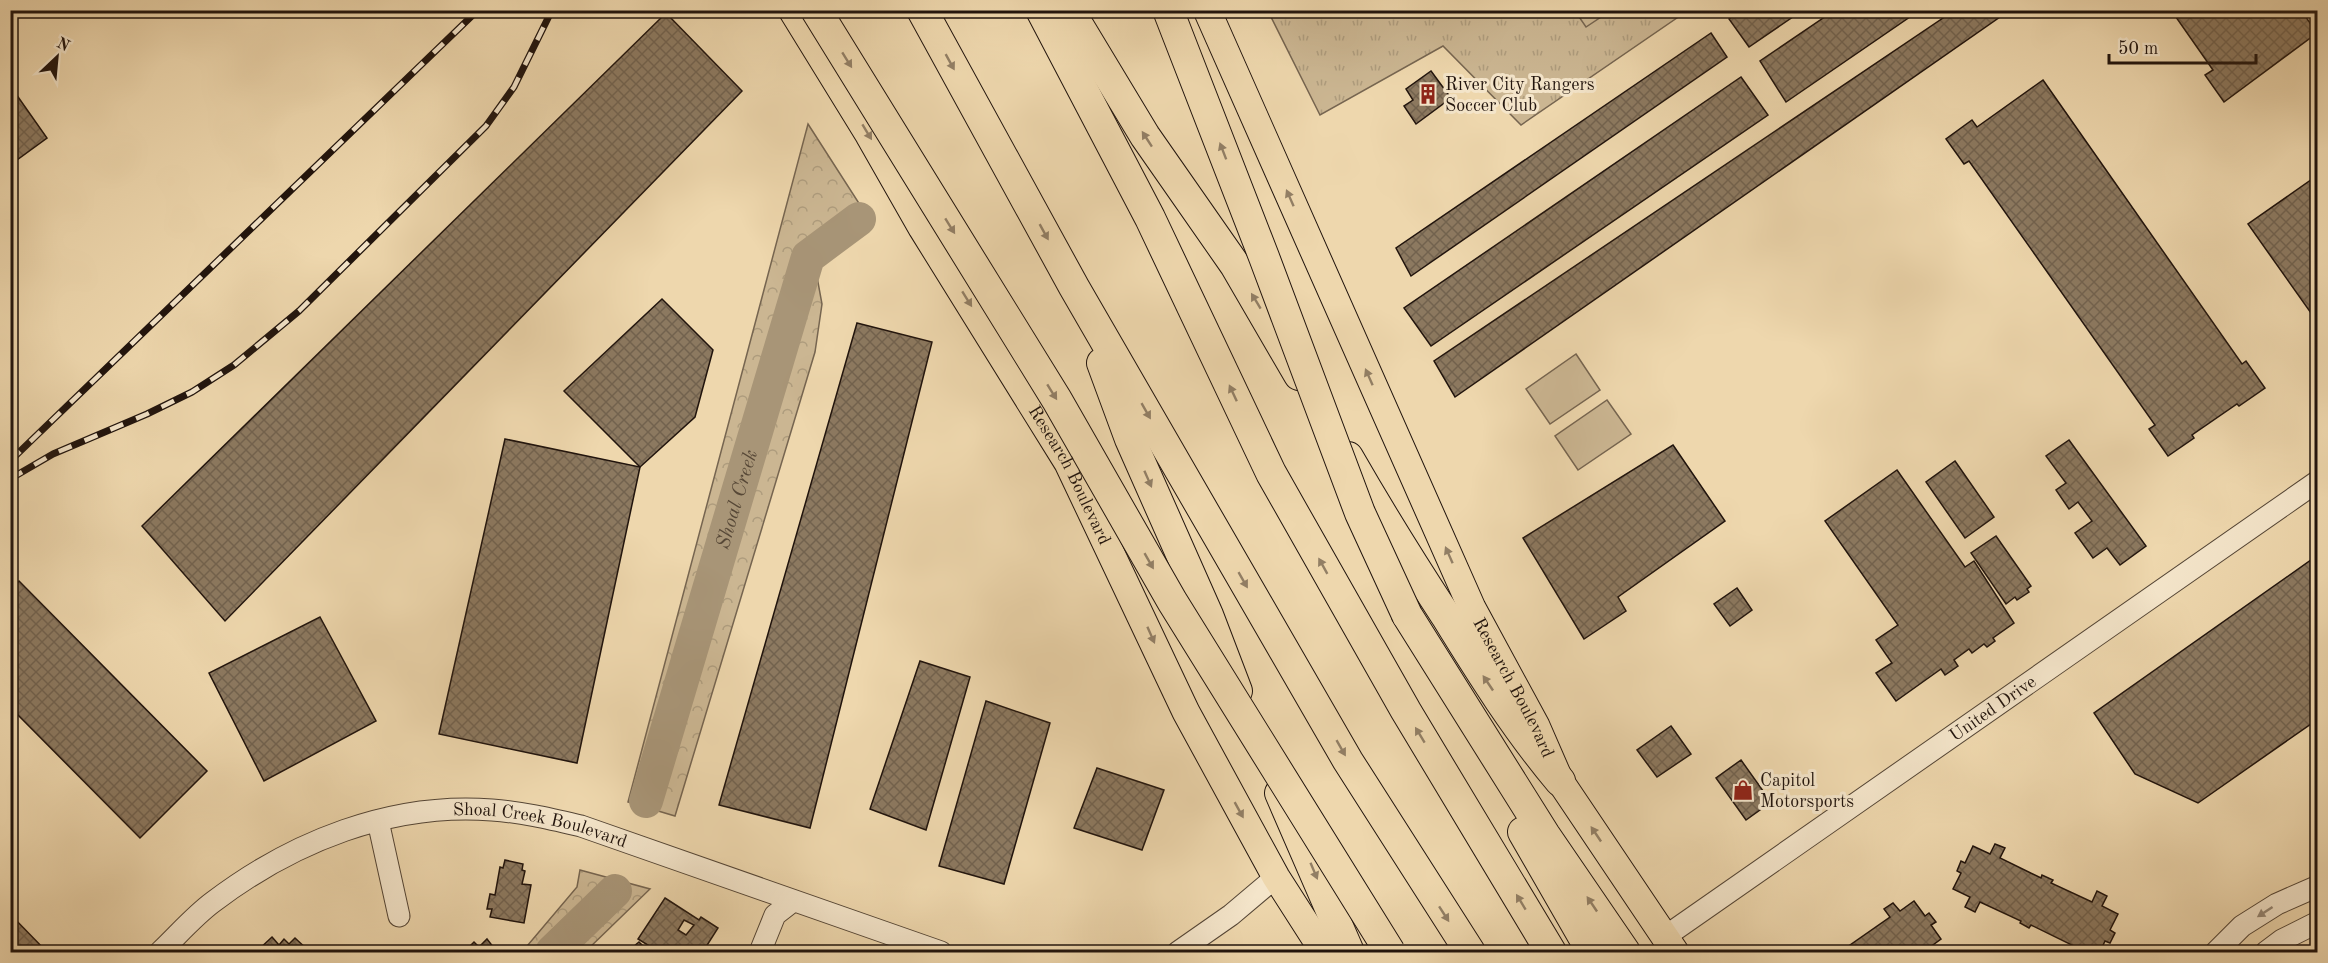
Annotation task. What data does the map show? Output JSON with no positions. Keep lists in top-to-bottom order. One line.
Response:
{"streets":{"main road":["Research Boulevard"],"street":["United Drive","Shoal Creek Boulevard"]},"crossings":[["Research Boulevard","United Drive"]],"water":["Shoal Creek"],"places":{"building":["River City Rangers Soccer Club"],"shop":["Capitol Motorsports"]},"scale_bar":"50 m","north":"top right"}
